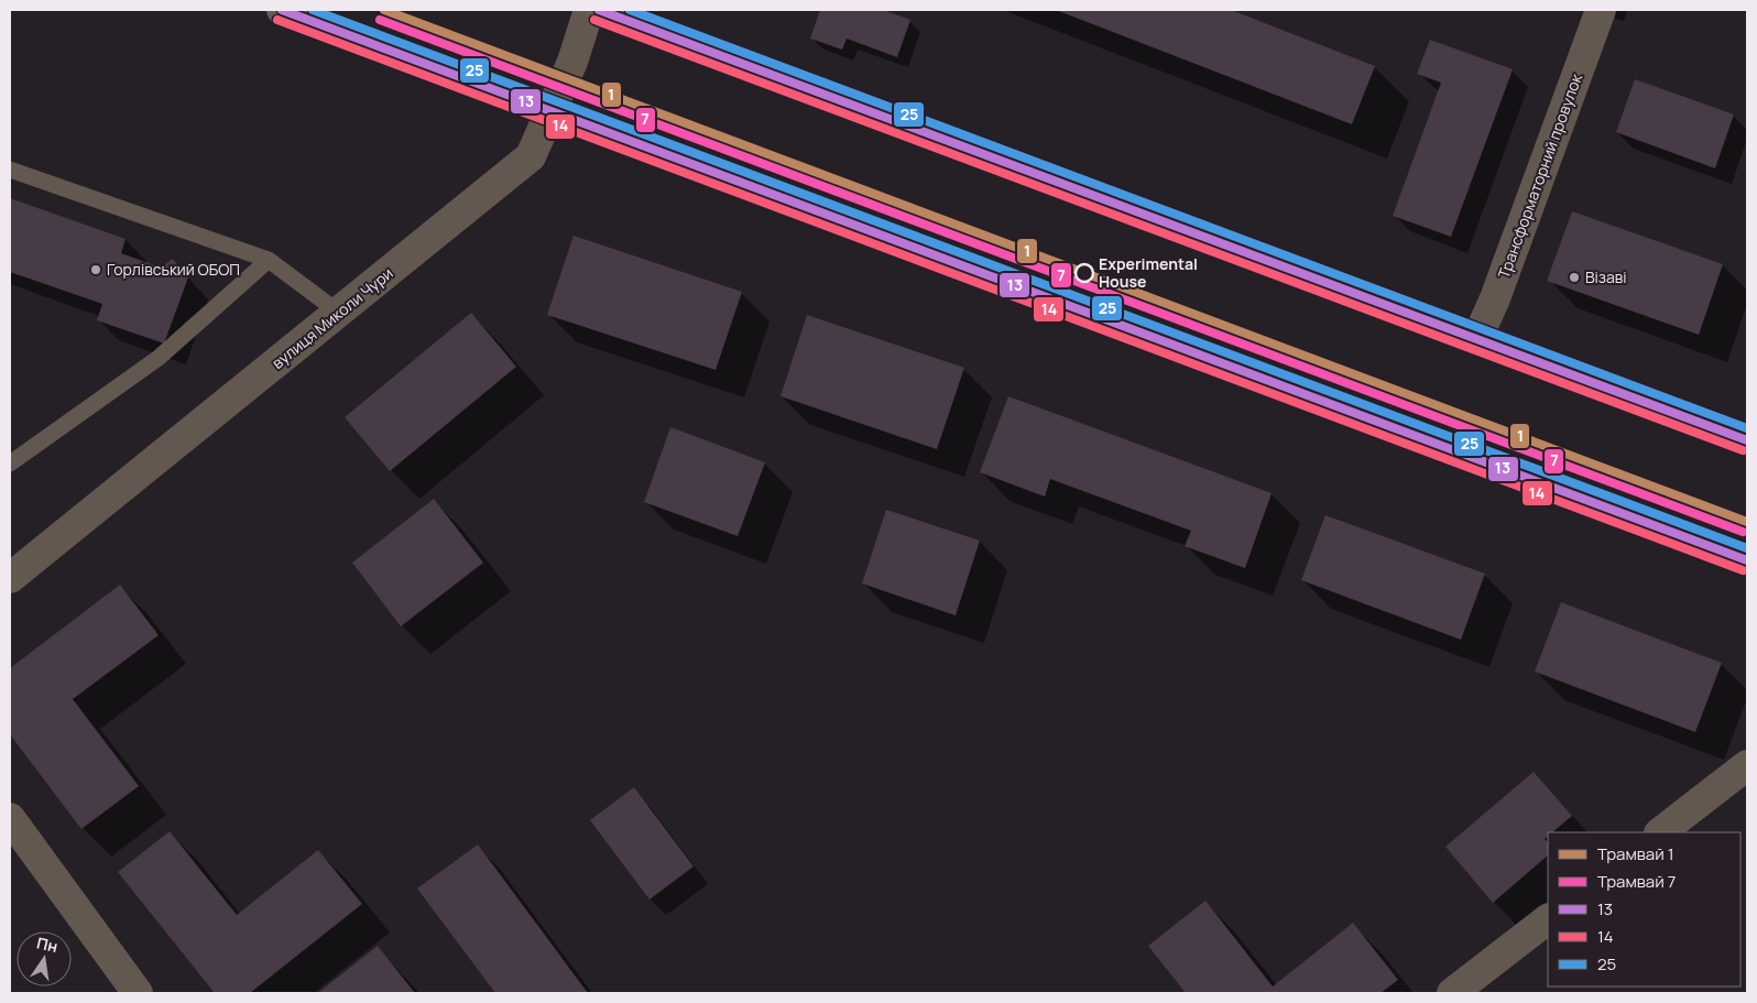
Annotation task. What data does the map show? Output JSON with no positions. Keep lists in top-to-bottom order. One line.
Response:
{"streets":{"street":["Трансформаторний провулок","вулиця Миколи Чури"]},"places":["Горлівський ОБОП","Experimental House","Візаві"],"lines":["tram line 1","transit line 13","transit line 25","tram line 7","transit line 14"],"legend":["Трамвай 1","Трамвай 7","13","14","25"],"north":"top"}
